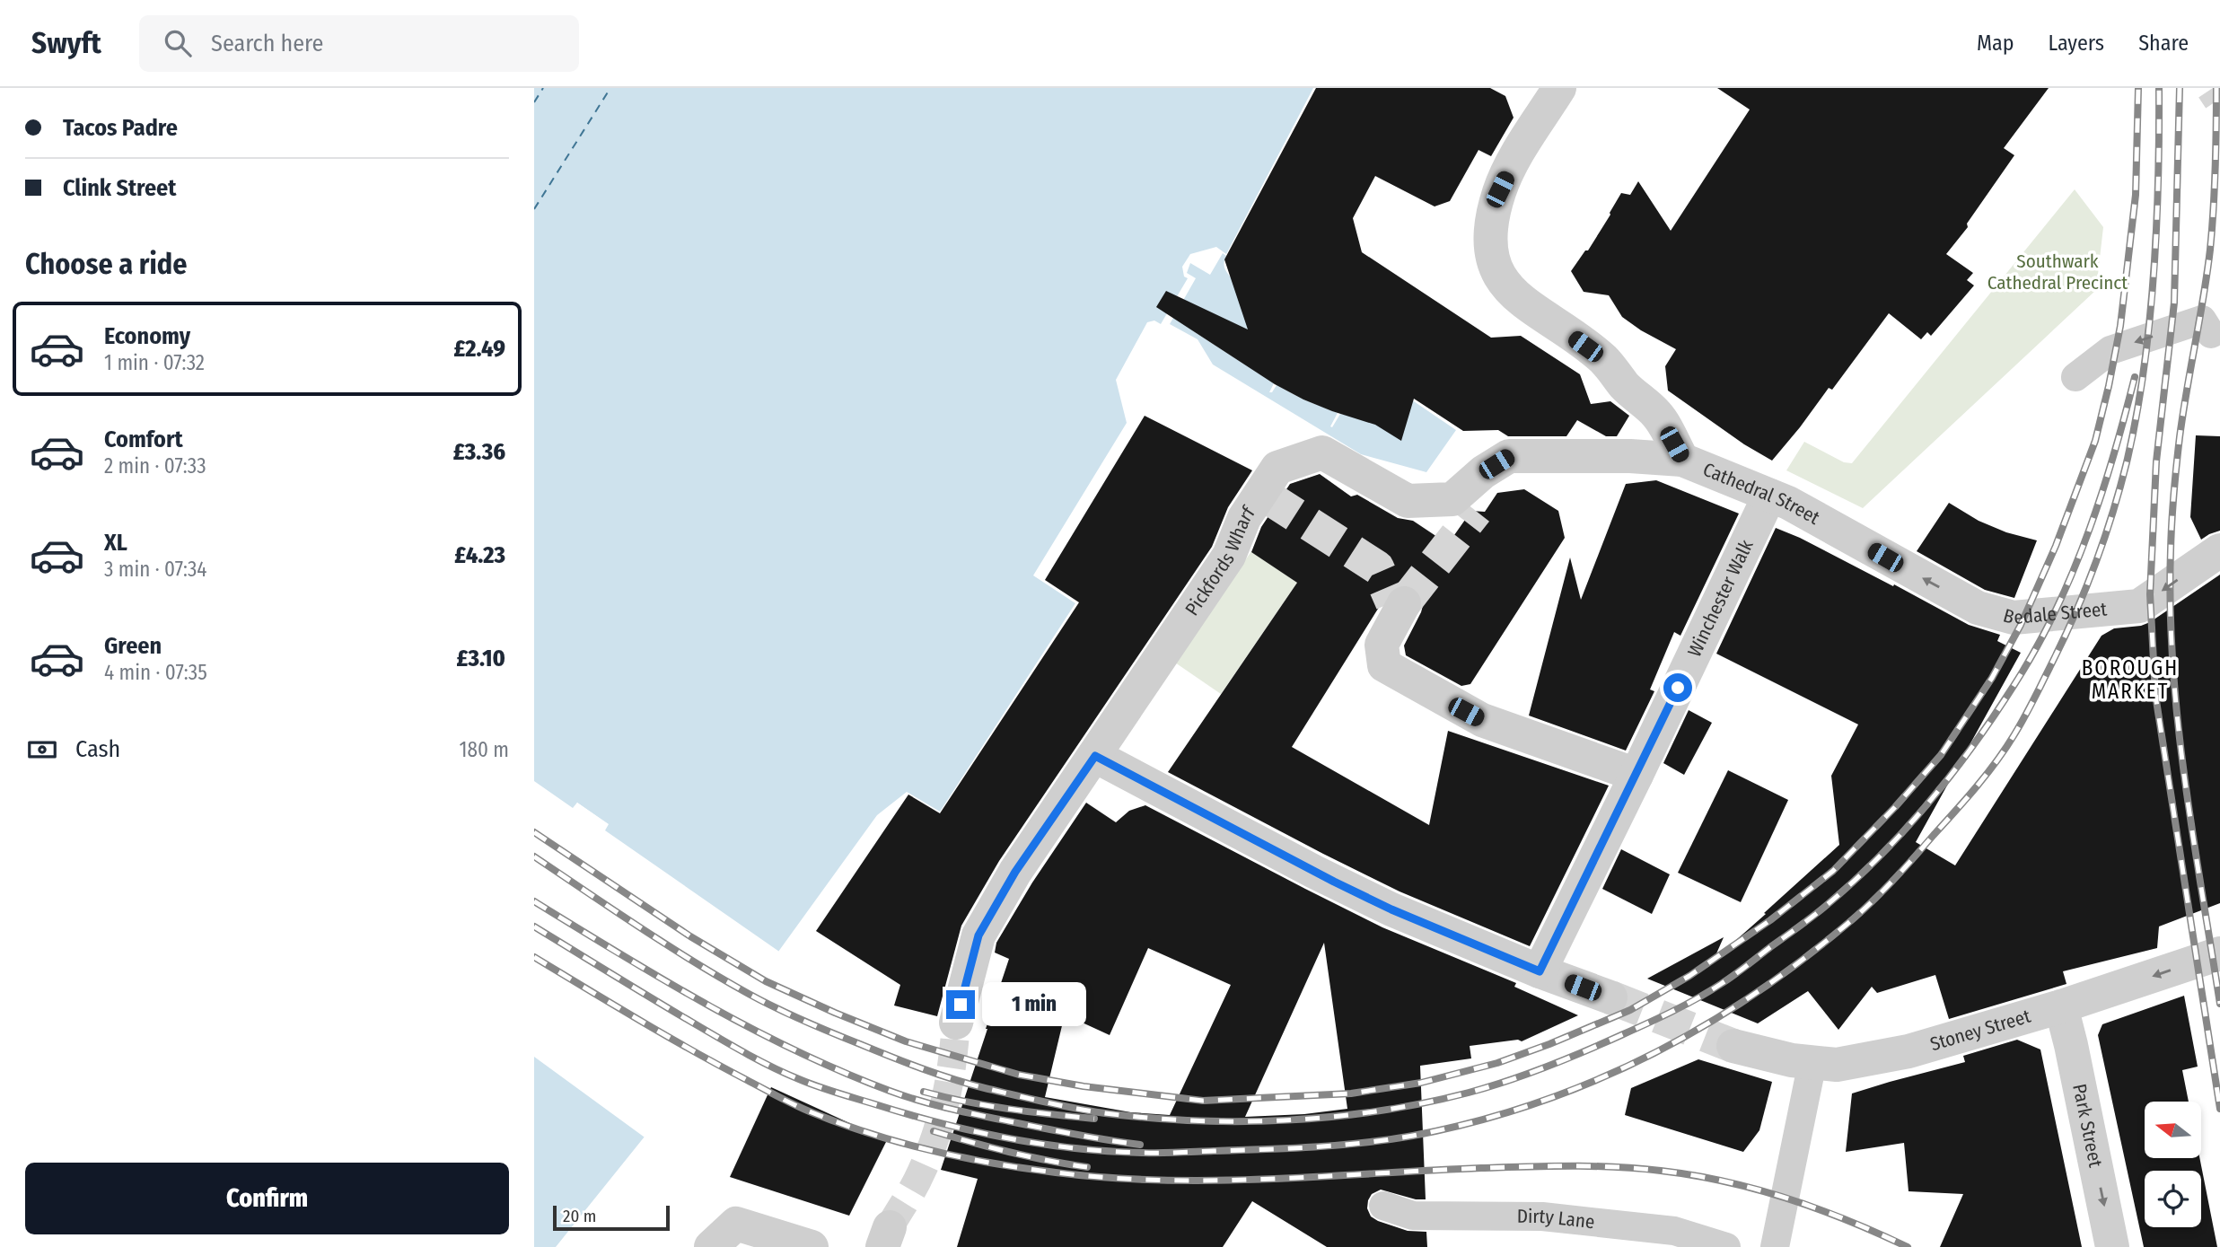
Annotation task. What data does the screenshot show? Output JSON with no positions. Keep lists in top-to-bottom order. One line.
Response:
{"streets":{"street":["Cathedral Street","Pickfords Wharf","Winchester Walk","Bedale Street","Stoney Street","Park Street","Dirty Lane"]},"crossings":[["Cathedral Street","Pickfords Wharf"],["Cathedral Street","Winchester Walk"],["Cathedral Street","Bedale Street"],["Stoney Street","Park Street"]],"one_way":["Bedale Street"],"districts":["BOROUGH MARKET"],"parks":["Southwark Cathedral Precinct"],"scale_bar":"20 m","north":"left","page":{"header":"Swyft","search":"Search here","nav":["Map","Layers","Share"],"banner":["Tacos Padre","Clink Street"],"heading":"Choose a ride","list":[{"name":"Economy","note":"1 min · 07:32","value":"£2.49"},{"name":"Comfort","note":"2 min · 07:33","value":"£3.36"},{"name":"XL","note":"3 min · 07:34","value":"£4.23"},{"name":"Green","note":"4 min · 07:35","value":"£3.10"}],"pay":["Cash","180 m"],"bubble":"1 min","buttons":"Confirm","scale":"20 m"}}
